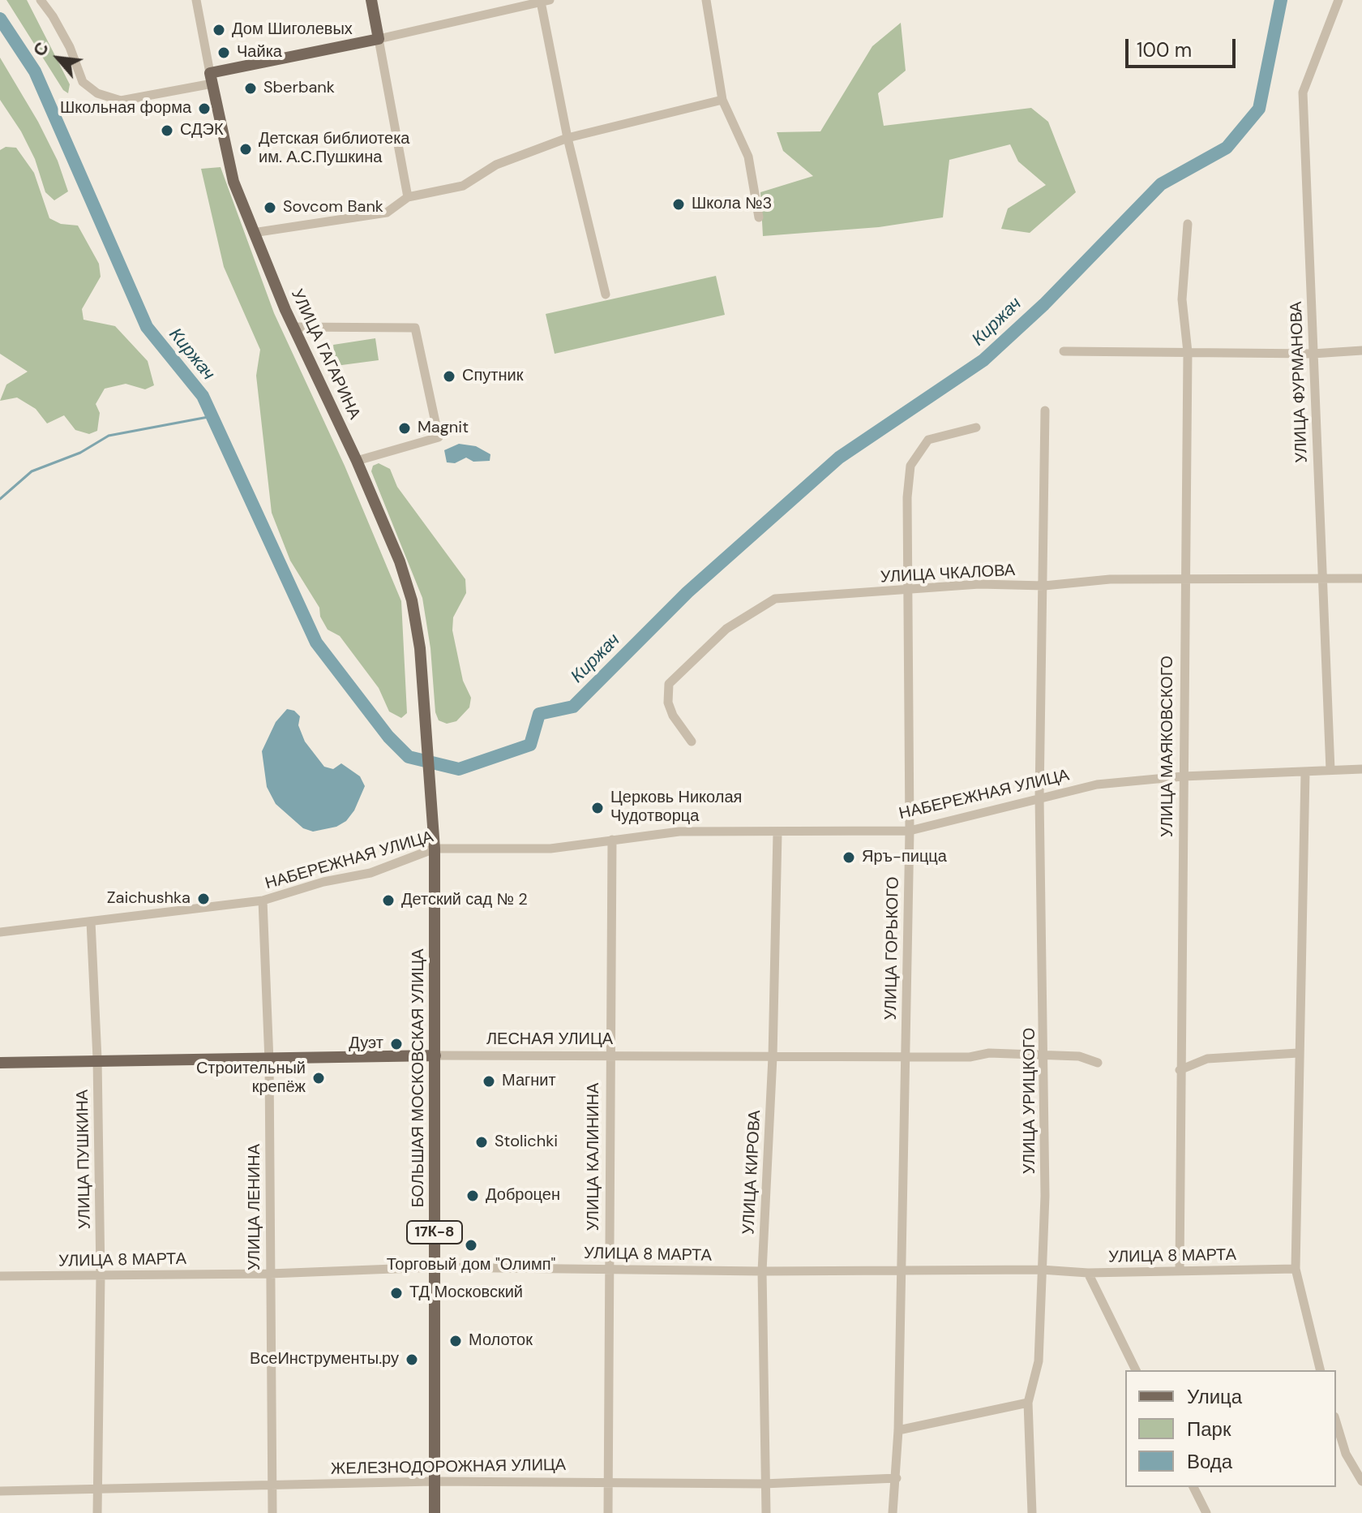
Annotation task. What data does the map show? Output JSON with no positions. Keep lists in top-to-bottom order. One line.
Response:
{"streets":{"main road":["УЛИЦА ГАГАРИНА","ЛЕСНАЯ УЛИЦА","БОЛЬШАЯ МОСКОВСКАЯ УЛИЦА","17К-8"],"street":["УЛИЦА ФУРМАНОВА","УЛИЦА ЧКАЛОВА","УЛИЦА МАЯКОВСКОГО","НАБЕРЕЖНАЯ УЛИЦА","УЛИЦА ГОРЬКОГО","УЛИЦА УРИЦКОГО","УЛИЦА КАЛИНИНА","УЛИЦА ПУШКИНА","УЛИЦА КИРОВА","УЛИЦА ЛЕНИНА","УЛИЦА 8 МАРТА","ЖЕЛЕЗНОДОРОЖНАЯ УЛИЦА"]},"crossings":[["УЛИЦА ГАГАРИНА","БОЛЬШАЯ МОСКОВСКАЯ УЛИЦА"],["УЛИЦА ФУРМАНОВА","УЛИЦА ЧКАЛОВА"],["УЛИЦА ФУРМАНОВА","НАБЕРЕЖНАЯ УЛИЦА"],["УЛИЦА ЧКАЛОВА","УЛИЦА МАЯКОВСКОГО"],["УЛИЦА ЧКАЛОВА","УЛИЦА ГОРЬКОГО"],["УЛИЦА ЧКАЛОВА","УЛИЦА УРИЦКОГО"],["УЛИЦА МАЯКОВСКОГО","НАБЕРЕЖНАЯ УЛИЦА"],["УЛИЦА МАЯКОВСКОГО","УЛИЦА 8 МАРТА"],["НАБЕРЕЖНАЯ УЛИЦА","УЛИЦА ГОРЬКОГО"],["НАБЕРЕЖНАЯ УЛИЦА","БОЛЬШАЯ МОСКОВСКАЯ УЛИЦА"],["НАБЕРЕЖНАЯ УЛИЦА","УЛИЦА УРИЦКОГО"],["НАБЕРЕЖНАЯ УЛИЦА","УЛИЦА КАЛИНИНА"],["НАБЕРЕЖНАЯ УЛИЦА","УЛИЦА ПУШКИНА"],["НАБЕРЕЖНАЯ УЛИЦА","УЛИЦА КИРОВА"],["НАБЕРЕЖНАЯ УЛИЦА","УЛИЦА ЛЕНИНА"],["УЛИЦА ГОРЬКОГО","ЛЕСНАЯ УЛИЦА"],["УЛИЦА ГОРЬКОГО","УЛИЦА 8 МАРТА"],["УЛИЦА ГОРЬКОГО","ЖЕЛЕЗНОДОРОЖНАЯ УЛИЦА"],["ЛЕСНАЯ УЛИЦА","БОЛЬШАЯ МОСКОВСКАЯ УЛИЦА"],["ЛЕСНАЯ УЛИЦА","УЛИЦА УРИЦКОГО"],["ЛЕСНАЯ УЛИЦА","УЛИЦА КАЛИНИНА"],["ЛЕСНАЯ УЛИЦА","УЛИЦА ПУШКИНА"],["ЛЕСНАЯ УЛИЦА","УЛИЦА КИРОВА"],["ЛЕСНАЯ УЛИЦА","УЛИЦА ЛЕНИНА"],["БОЛЬШАЯ МОСКОВСКАЯ УЛИЦА","УЛИЦА 8 МАРТА"],["БОЛЬШАЯ МОСКОВСКАЯ УЛИЦА","ЖЕЛЕЗНОДОРОЖНАЯ УЛИЦА"],["УЛИЦА УРИЦКОГО","УЛИЦА 8 МАРТА"],["УЛИЦА КАЛИНИНА","УЛИЦА 8 МАРТА"],["УЛИЦА КАЛИНИНА","ЖЕЛЕЗНОДОРОЖНАЯ УЛИЦА"],["УЛИЦА ПУШКИНА","УЛИЦА 8 МАРТА"],["УЛИЦА ПУШКИНА","ЖЕЛЕЗНОДОРОЖНАЯ УЛИЦА"],["УЛИЦА КИРОВА","УЛИЦА 8 МАРТА"],["УЛИЦА КИРОВА","ЖЕЛЕЗНОДОРОЖНАЯ УЛИЦА"],["УЛИЦА ЛЕНИНА","УЛИЦА 8 МАРТА"],["УЛИЦА ЛЕНИНА","ЖЕЛЕЗНОДОРОЖНАЯ УЛИЦА"]],"water":["Киржач"],"places":["Дом Шиголевых","Чайка","Sberbank","Школьная форма","СДЭК","Детская библиотека им. А.С.Пушкина","Школа №3","Sovcom Bank","Спутник","Magnit","Церковь Николая Чудотворца","Яръ-пицца","Zaichushka","Детский сад № 2","Дуэт","Строительный крепёж","Магнит","Stolichki","Доброцен","Торговый дом \"Олимп\"","ТД Московский","Молоток","ВсеИнструменты.ру"],"legend":["Улица","Парк","Вода"],"scale_bar":"100 m","north":"top left"}
